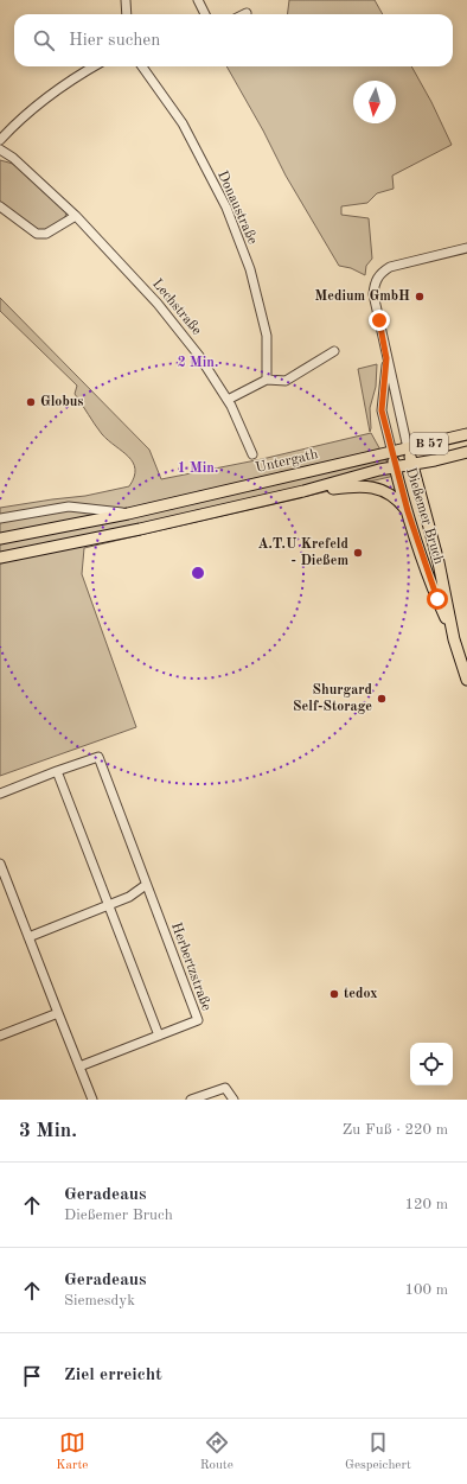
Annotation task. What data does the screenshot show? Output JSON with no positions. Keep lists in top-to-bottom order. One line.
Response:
{"streets":{"main road":["B 57","Untergath","Dießemer Bruch"],"street":["Donaustraße","Lechstraße","Herbertzstraße"]},"crossings":[["B 57","Dießemer Bruch"],["Untergath","Dießemer Bruch"]],"places":["Medium GmbH","Globus","A.T.U Krefeld - Dießem","Shurgard Self-Storage","tedox"],"north":"bottom","page":{"search":"Hier suchen","heading":["3 Min.","Zu Fuß · 220 m"],"list":[["Geradeaus","Dießemer Bruch","120 m"],["Geradeaus","Siemesdyk","100 m"],"Ziel erreicht"],"nav":["Karte","Route","Gespeichert"]},"rings":["2 Min.","1 Min."]}
